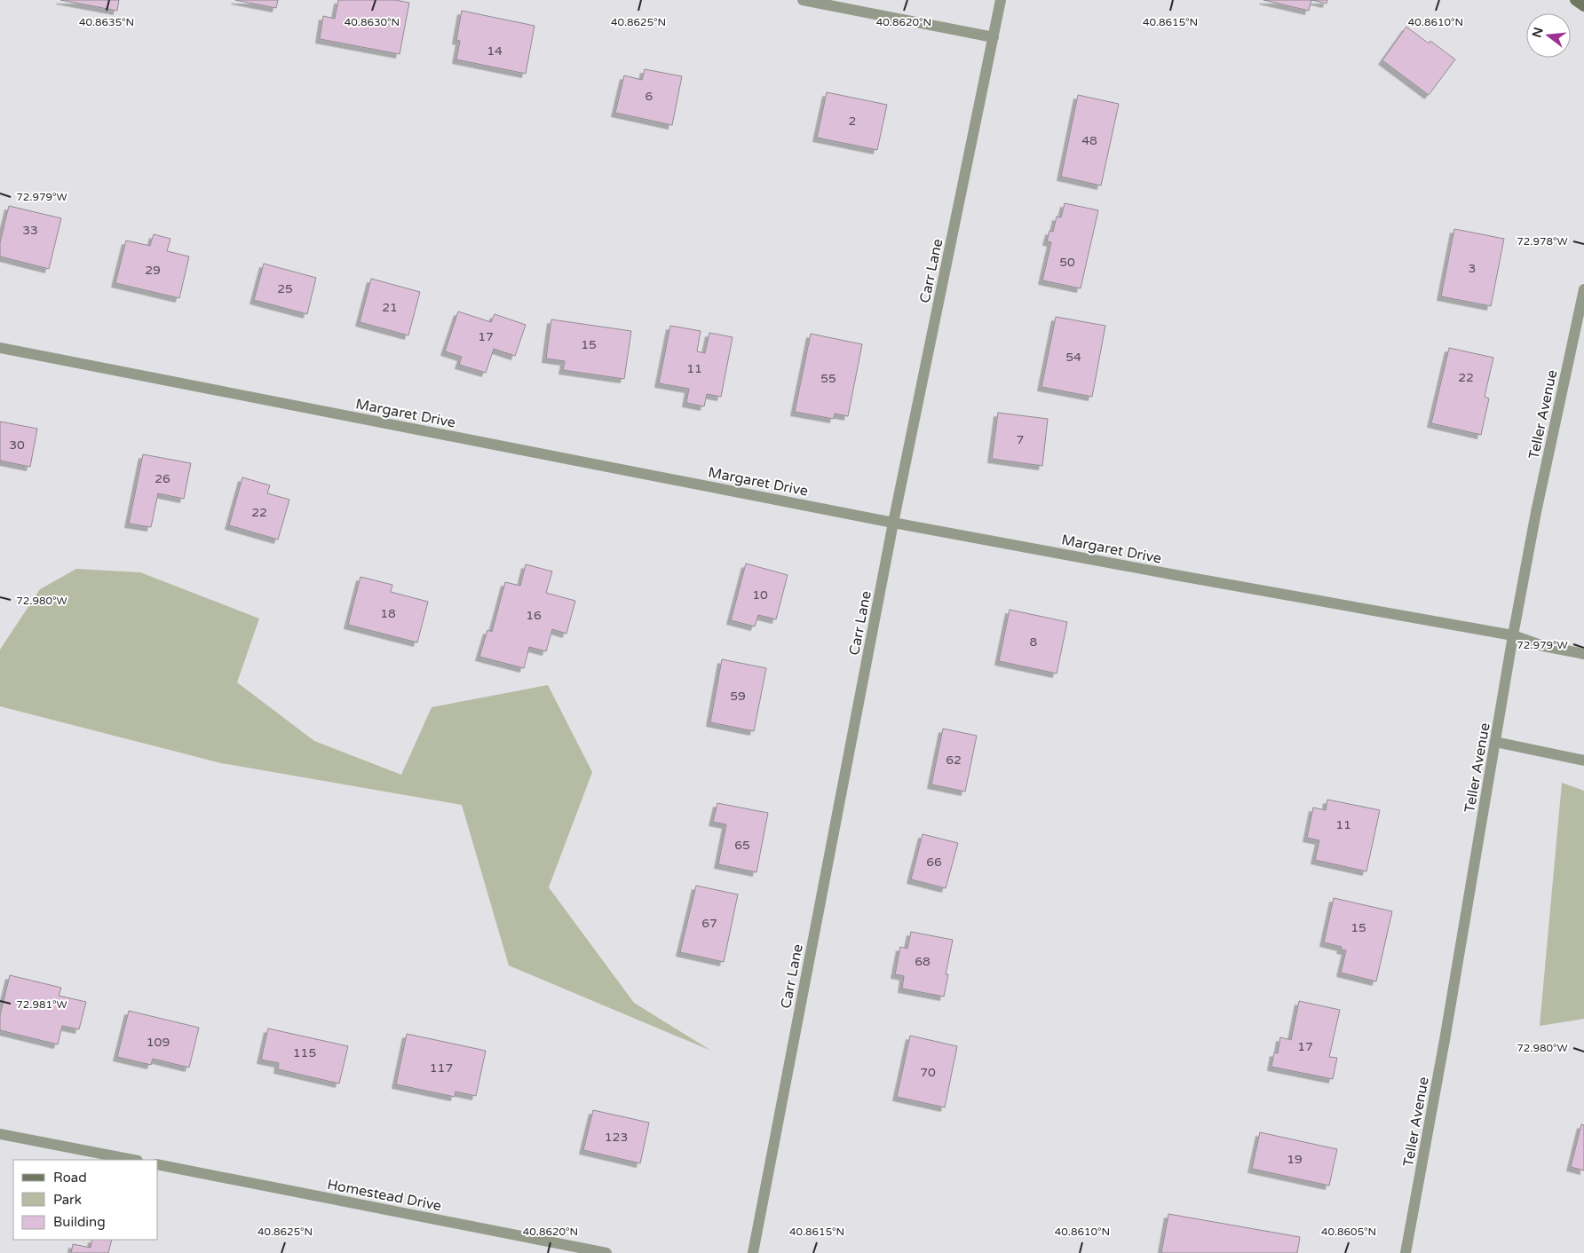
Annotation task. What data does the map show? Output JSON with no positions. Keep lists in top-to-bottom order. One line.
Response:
{"streets":{"street":["Carr Lane","Margaret Drive","Teller Avenue","Homestead Drive"]},"crossings":[["Carr Lane","Margaret Drive"],["Margaret Drive","Teller Avenue"]],"house_numbers":["14","6","2","48","33","50","3","29","25","21","17","15","54","11","22","55","7","30","26","22","10","18","16","8","59","62","11","65","66","67","15","68","109","17","115","117","70","123","19"],"legend":["Road","Park","Building"],"north":"left","coordinates":["40.8635°N","40.8630°N","40.8625°N","40.8620°N","40.8615°N","40.8610°N","72.979°W","72.978°W","72.980°W","72.981°W","40.8605°N"]}
